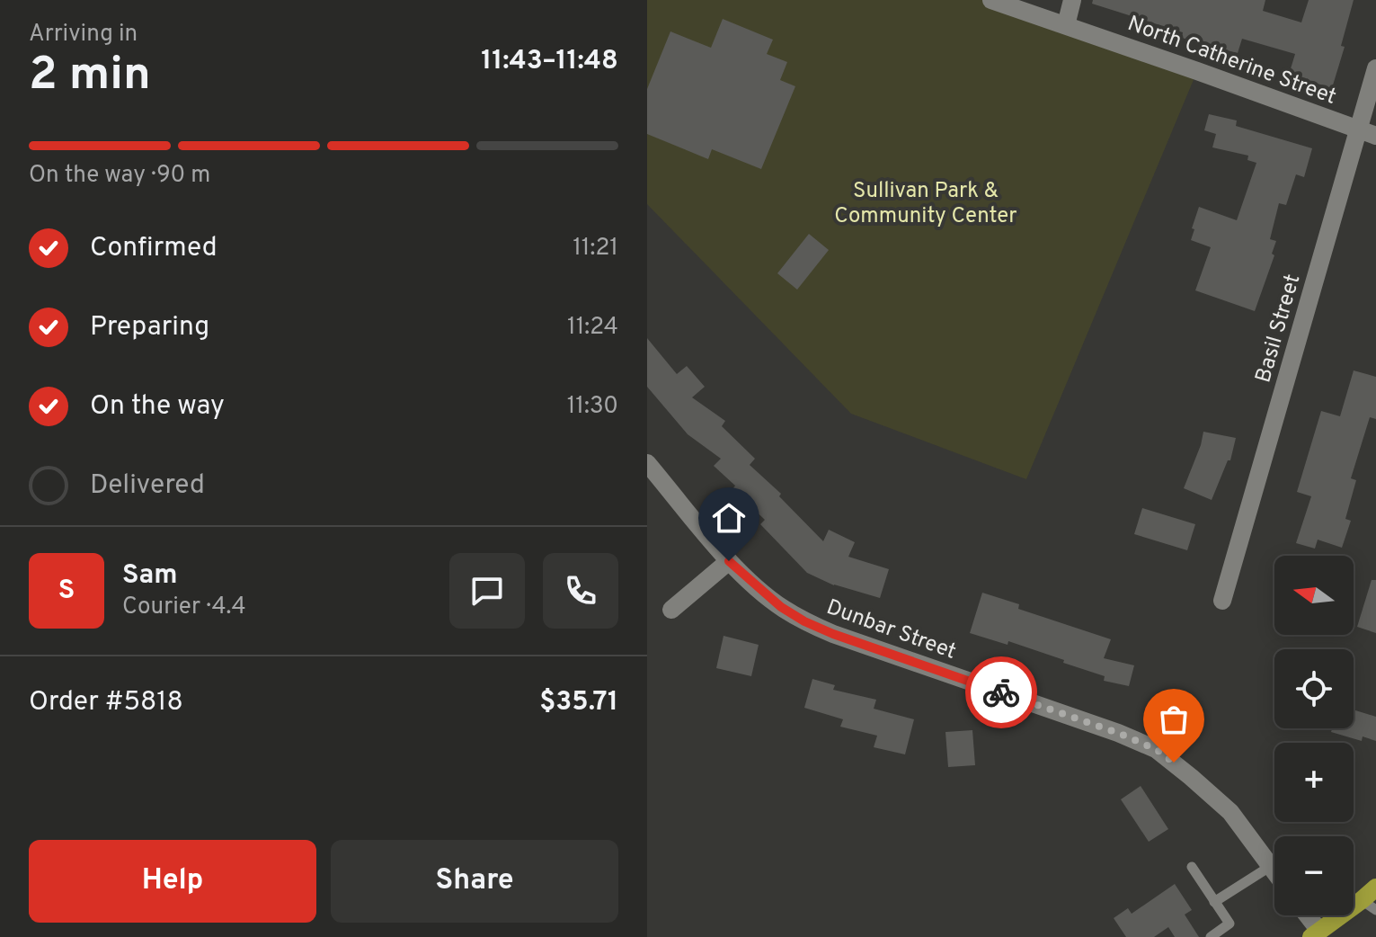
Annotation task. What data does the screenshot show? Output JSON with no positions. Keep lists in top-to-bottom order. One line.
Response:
{"streets":{"street":["North Catherine Street","Basil Street","Dunbar Street"]},"crossings":[["North Catherine Street","Basil Street"]],"parks":["Sullivan Park & Community Center"],"north":"left","page":{"heading":["2 min","Arriving in","11:43–11:48"],"panel":["Sam","Courier · 4.4","Order #5818","$35.71"],"bar":"On the way · 90 m","list":[["Confirmed","11:21"],["Preparing","11:24"],["On the way","11:30"],"Delivered"],"round":"S","map_buttons":["+","−"],"buttons":["Help","Share"]}}
